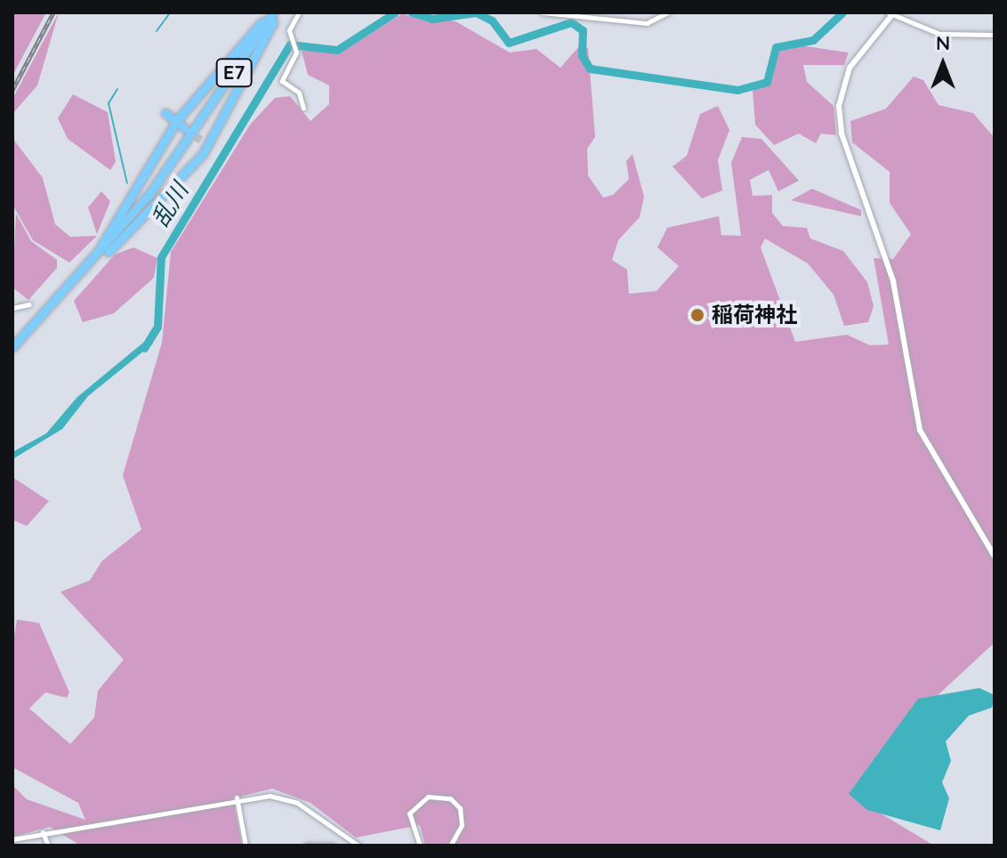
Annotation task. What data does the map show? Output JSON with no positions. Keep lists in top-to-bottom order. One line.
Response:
{"streets":{"highway":["E7"]},"water":["乱川"],"places":["稲荷神社"],"north":"top"}
